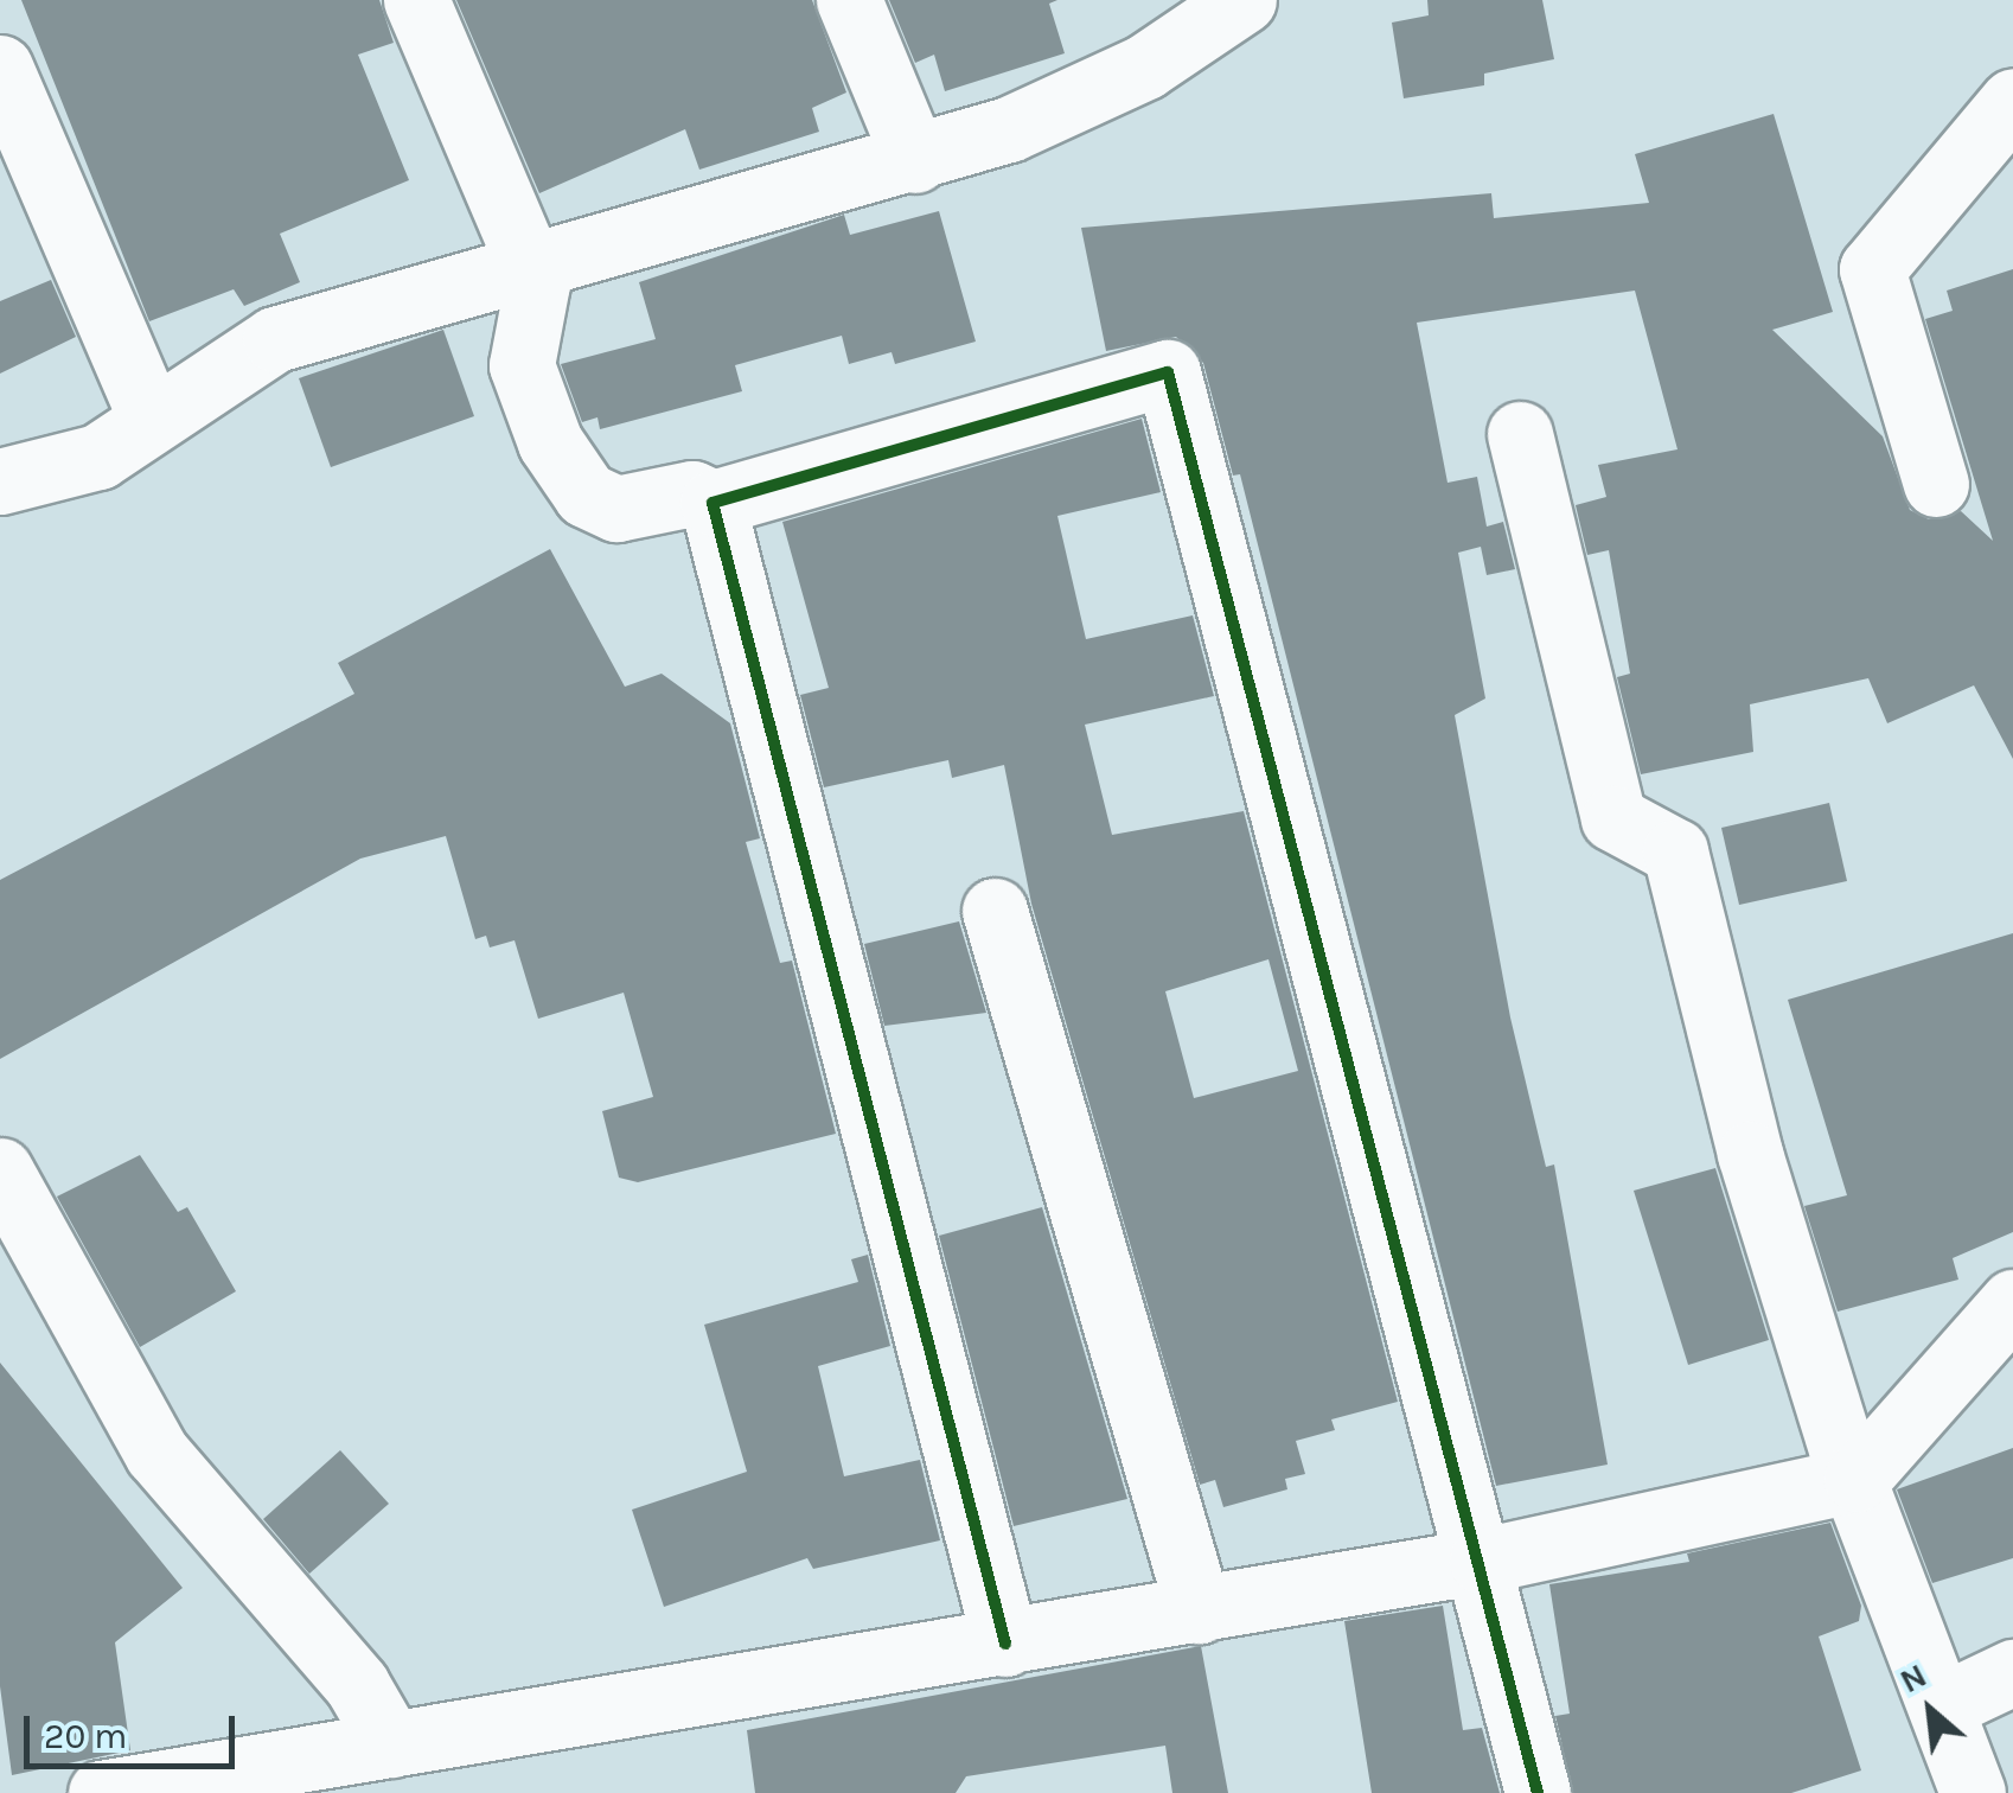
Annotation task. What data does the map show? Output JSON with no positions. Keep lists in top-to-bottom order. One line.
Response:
{"scale_bar":"20 m","north":"top left"}
